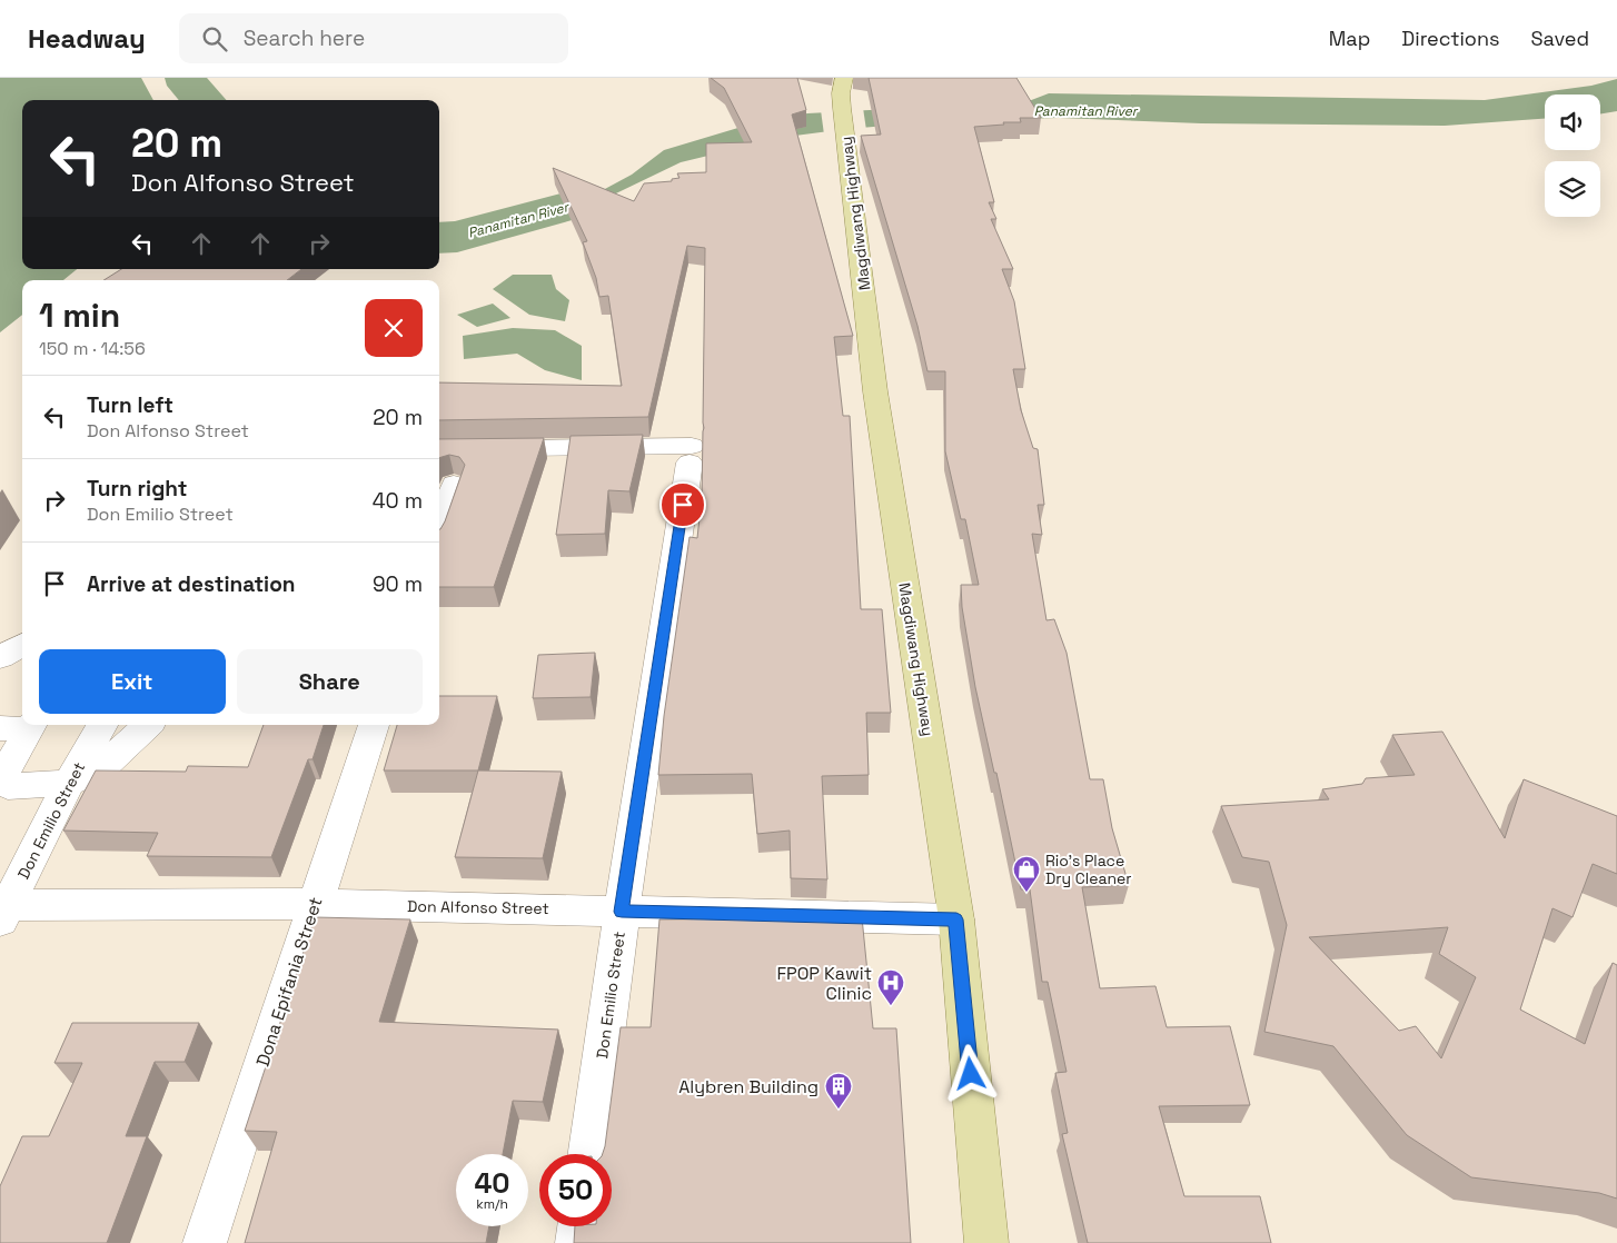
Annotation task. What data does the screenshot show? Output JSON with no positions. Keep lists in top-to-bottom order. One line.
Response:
{"streets":{"main road":["Magdiwang Highway"],"street":["Don Emilio Street","Don Alfonso Street","Dona Epifania Street"]},"crossings":[["Magdiwang Highway","Don Alfonso Street"],["Don Emilio Street","Don Alfonso Street"],["Don Alfonso Street","Dona Epifania Street"]],"water":["Panamitan River"],"places":{"shop":["Rio’s Place Dry Cleaner"],"hospital":["FPOP Kawit Clinic"],"building":["Alybren Building"]},"page":{"header":"Headway","search":"Search here","nav":["Map","Directions","Saved"],"turn":["20 m","Don Alfonso Street"],"heading":["1 min","150 m · 14:56"],"list":[{"name":"Turn left","note":"Don Alfonso Street","value":"20 m"},{"name":"Turn right","note":"Don Emilio Street","value":"40 m"},{"name":"Arrive at destination","value":"90 m"}],"buttons":["Exit","Share"],"speed":"40 km/h","limit":"50"}}
